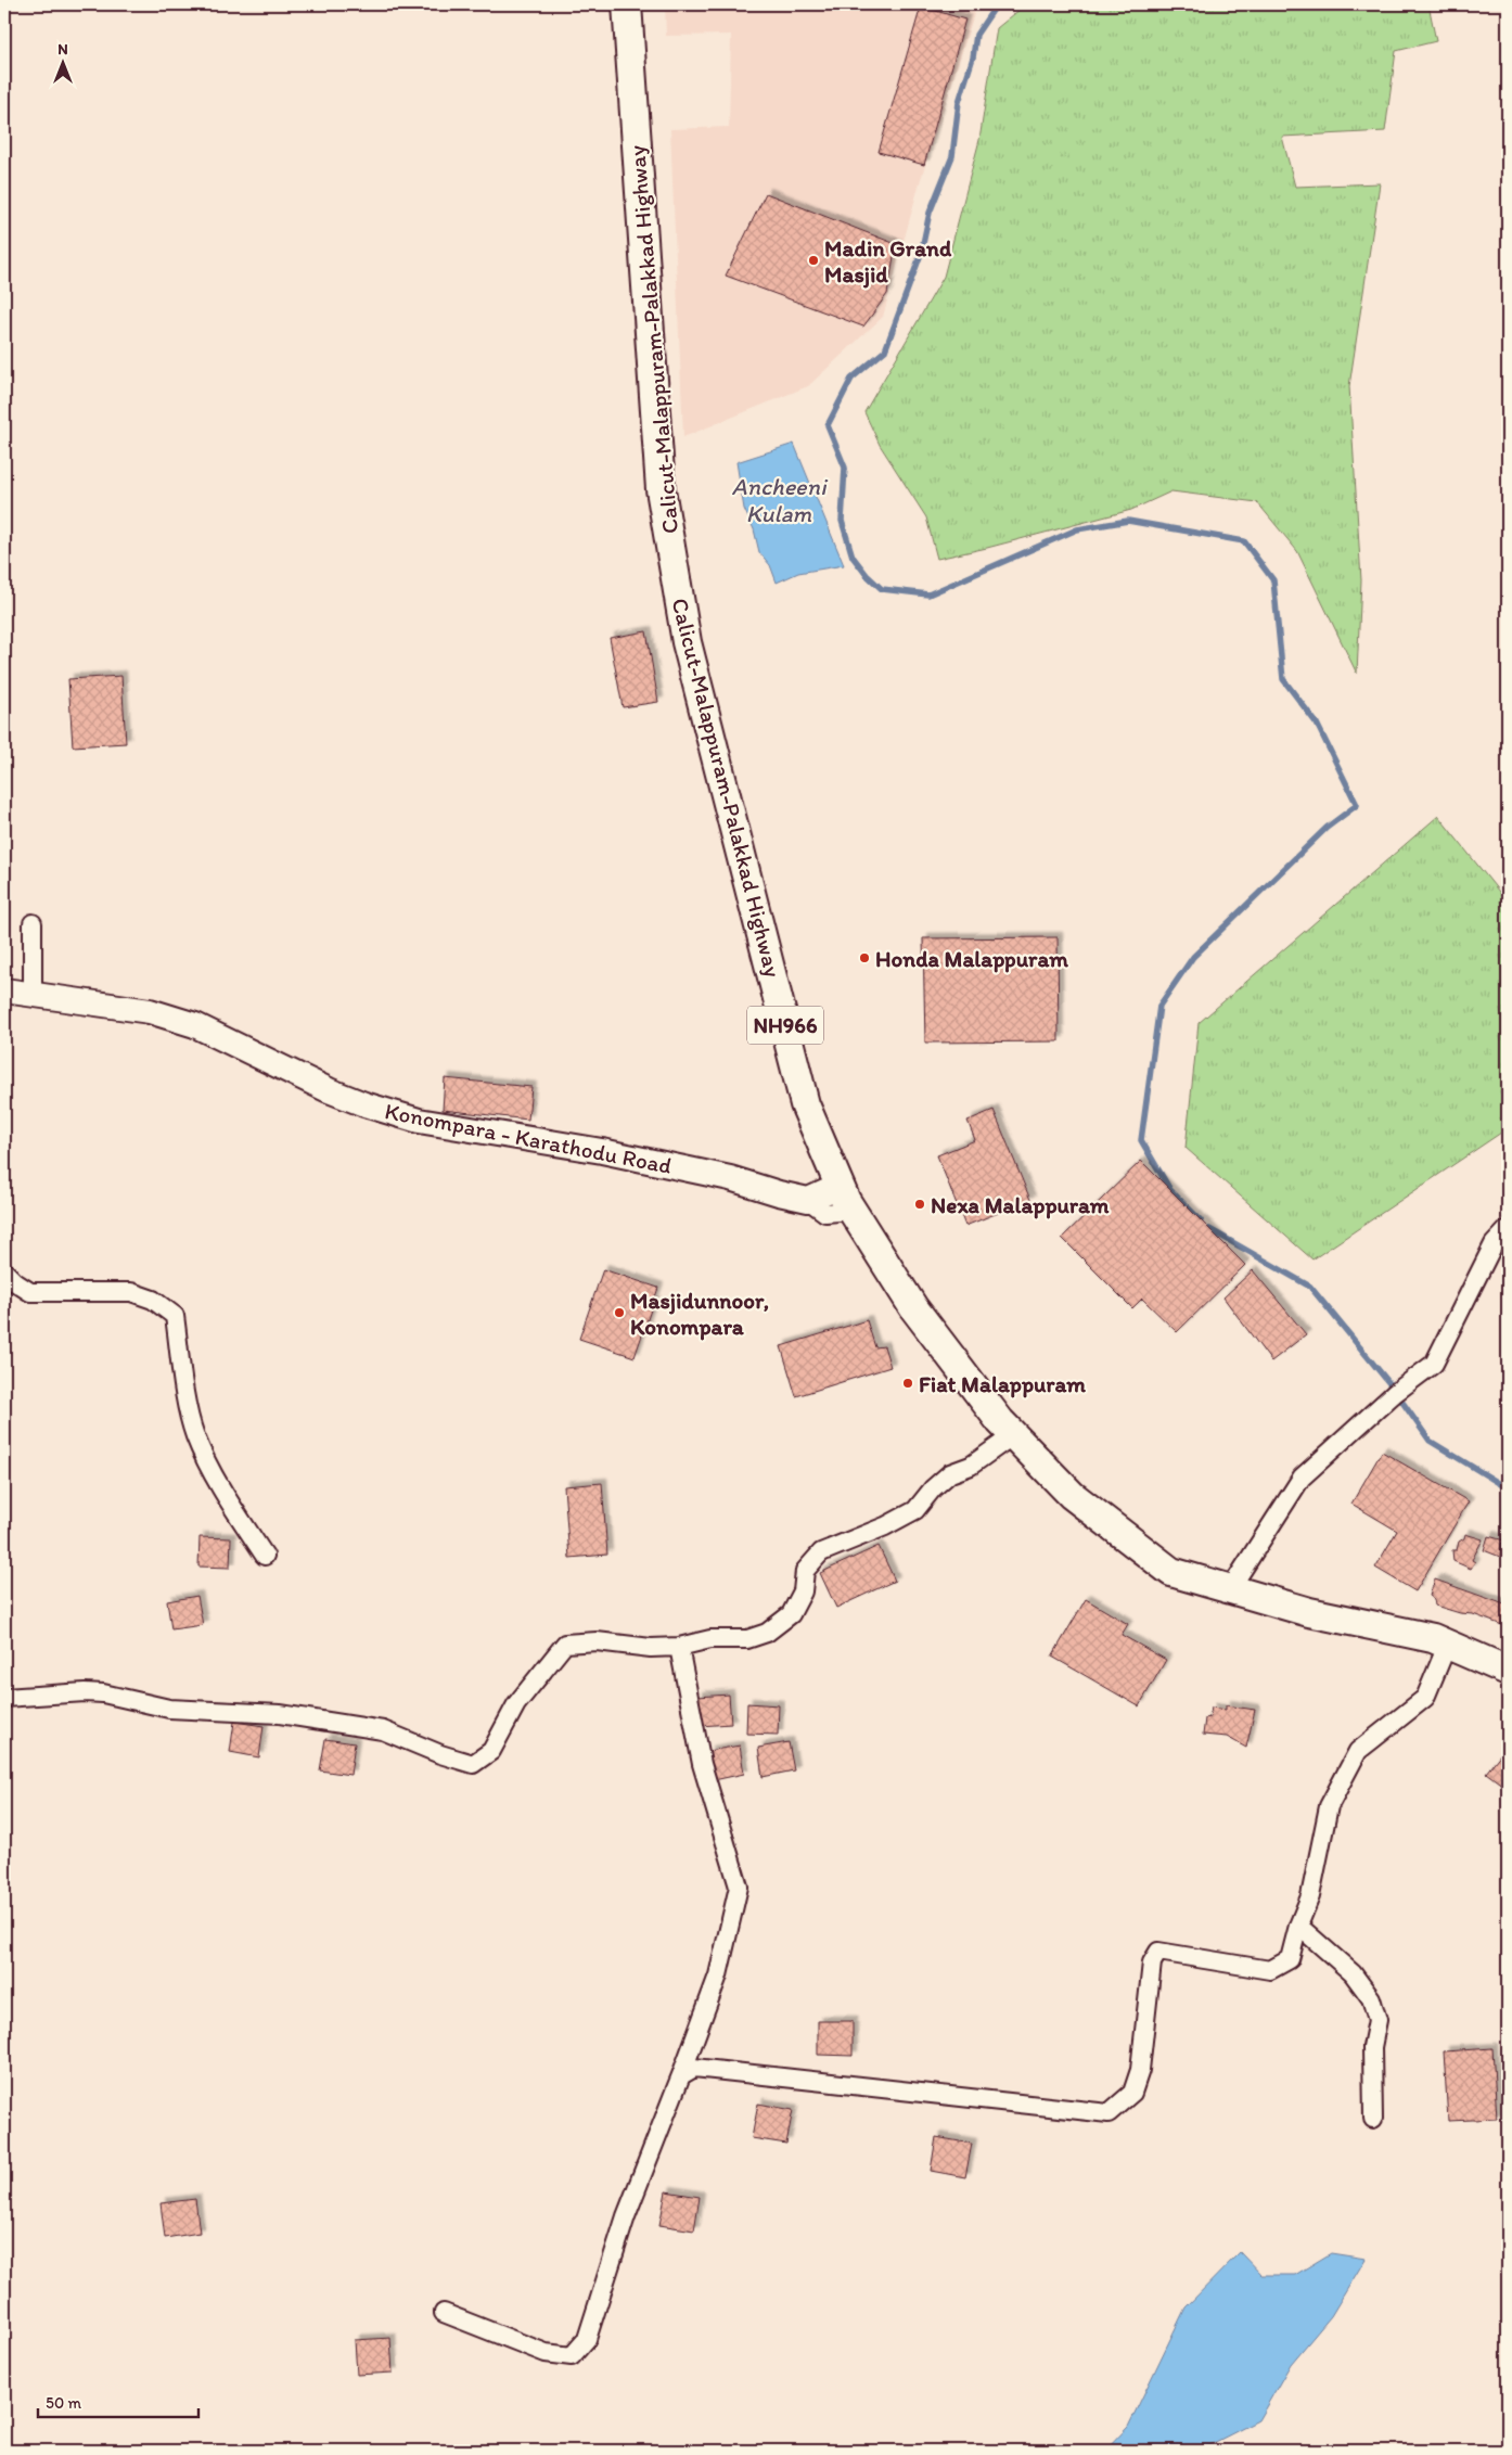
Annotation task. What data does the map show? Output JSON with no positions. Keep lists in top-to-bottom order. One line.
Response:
{"streets":{"highway":["Calicut-Malappuram-Palakkad Highway","NH966"],"main road":["Konompara - Karathodu Road"]},"water":["Ancheeni Kulam"],"places":["Madin Grand Masjid","Honda Malappuram","Nexa Malappuram","Masjidunnoor, Konompara","Fiat Malappuram"],"scale_bar":"50 m","north":"top"}
